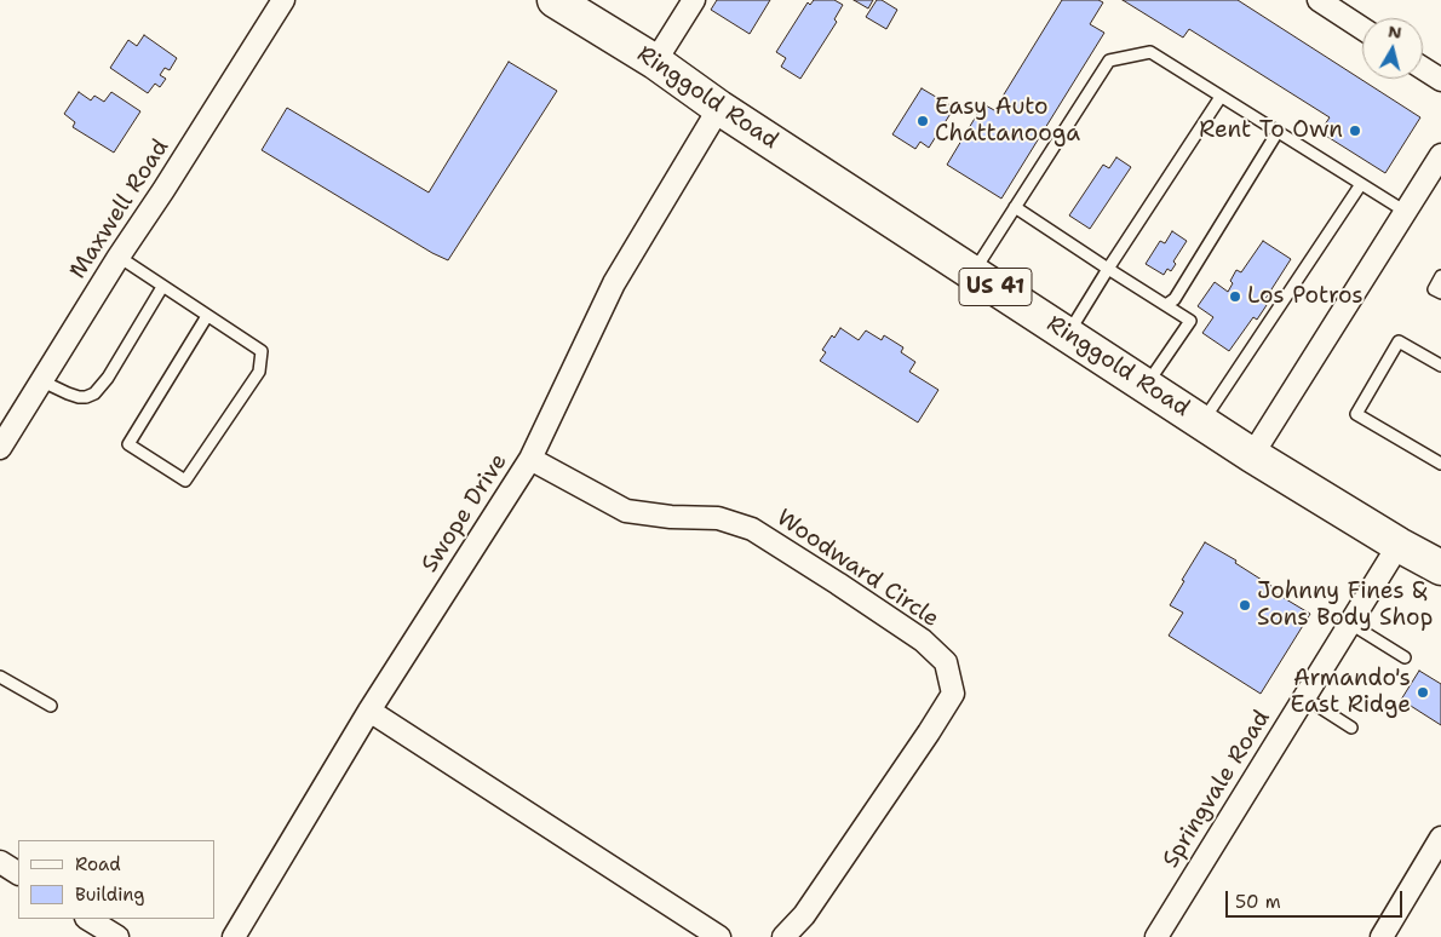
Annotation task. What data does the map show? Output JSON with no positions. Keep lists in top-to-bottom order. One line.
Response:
{"streets":{"main road":["Ringgold Road","US 41"],"street":["Maxwell Road","Swope Drive","Woodward Circle","Springvale Road"]},"crossings":[["Ringgold Road","Swope Drive"],["Ringgold Road","Springvale Road"],["Swope Drive","Woodward Circle"]],"places":["Easy Auto Chattanooga","Rent To Own","Los Potros","Johnny Fines & Sons Body Shop","Armando's East Ridge"],"legend":["Road","Building"],"scale_bar":"50 m","north":"top"}
